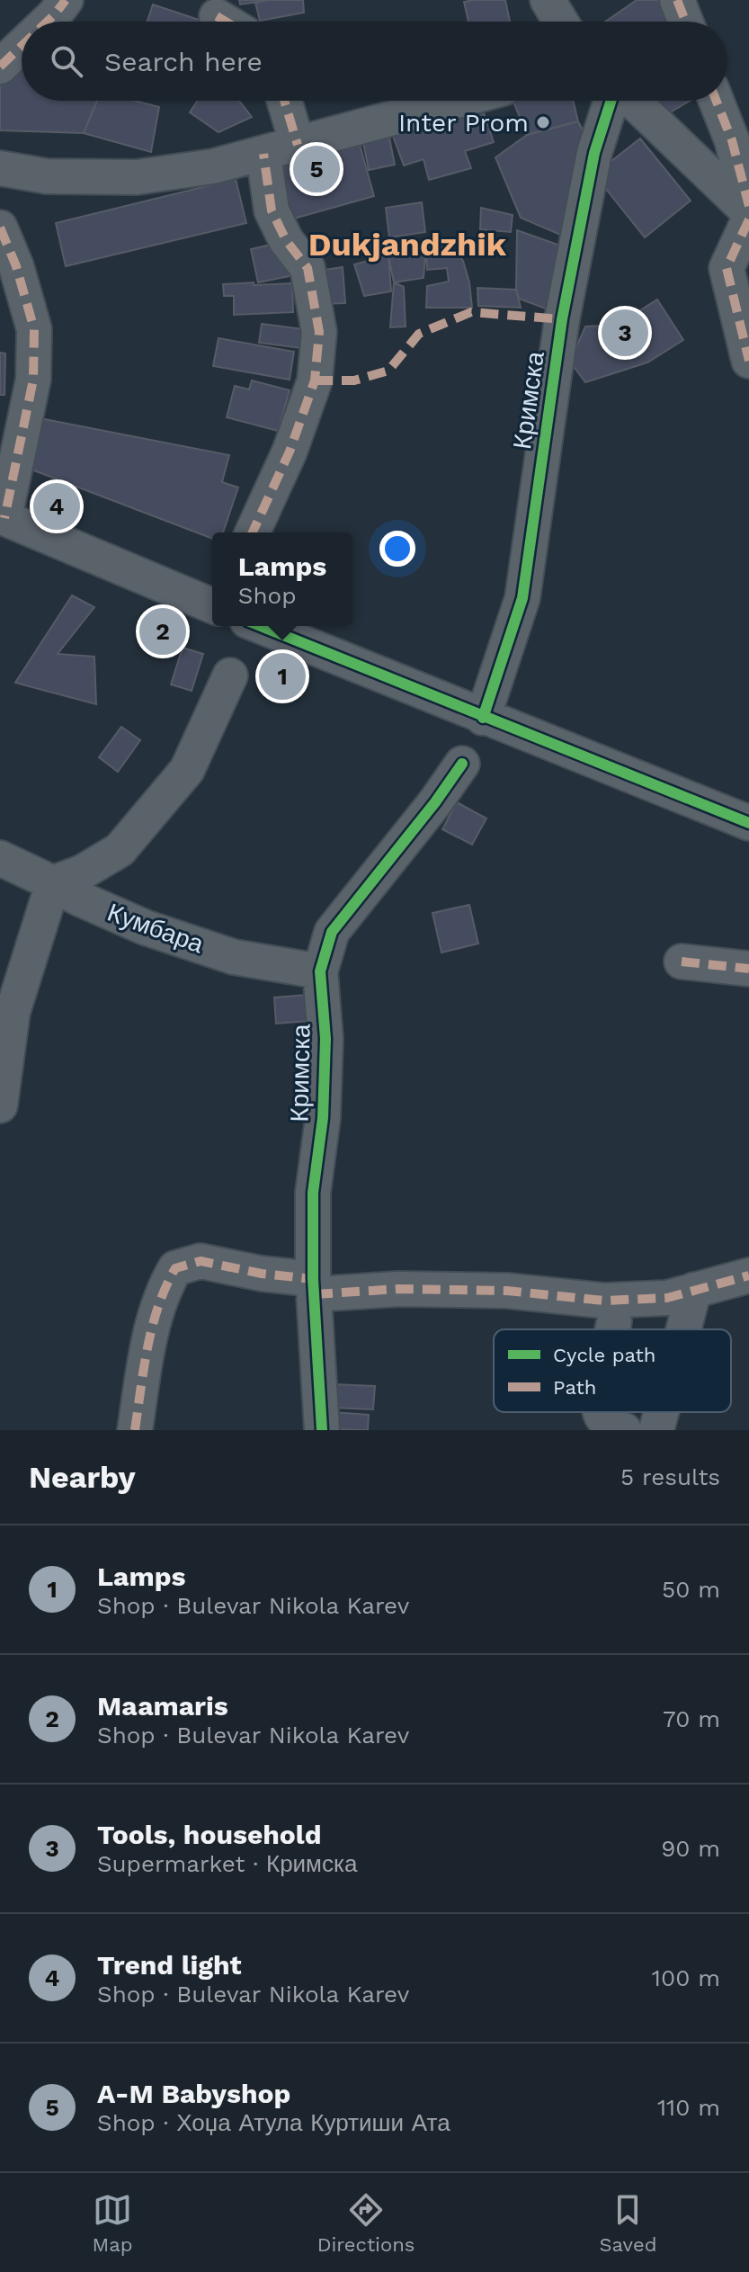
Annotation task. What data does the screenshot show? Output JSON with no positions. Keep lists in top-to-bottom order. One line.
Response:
{"streets":{"street":["Кримска","Кумбара"]},"crossings":[["Кримска","Кумбара"]],"districts":["Dukjandzhik"],"places":["Inter Prom"],"legend":["Cycle path","Path"],"page":{"search":"Search here","pins":["5","3","4","2","1"],"popup":["Lamps","Shop"],"heading":["Nearby","5 results"],"list":[{"mark":"1","name":"Lamps","note":"Shop · Bulevar Nikola Karev","value":"50 m"},{"mark":"2","name":"Maamaris","note":"Shop · Bulevar Nikola Karev","value":"70 m"},{"mark":"3","name":"Tools, household","note":"Supermarket · Кримска","value":"90 m"},{"mark":"4","name":"Trend light","note":"Shop · Bulevar Nikola Karev","value":"100 m"},{"mark":"5","name":"A-M Babyshop","note":"Shop · Хоџа Атула Куртиши Ата","value":"110 m"}],"nav":["Map","Directions","Saved"]}}
